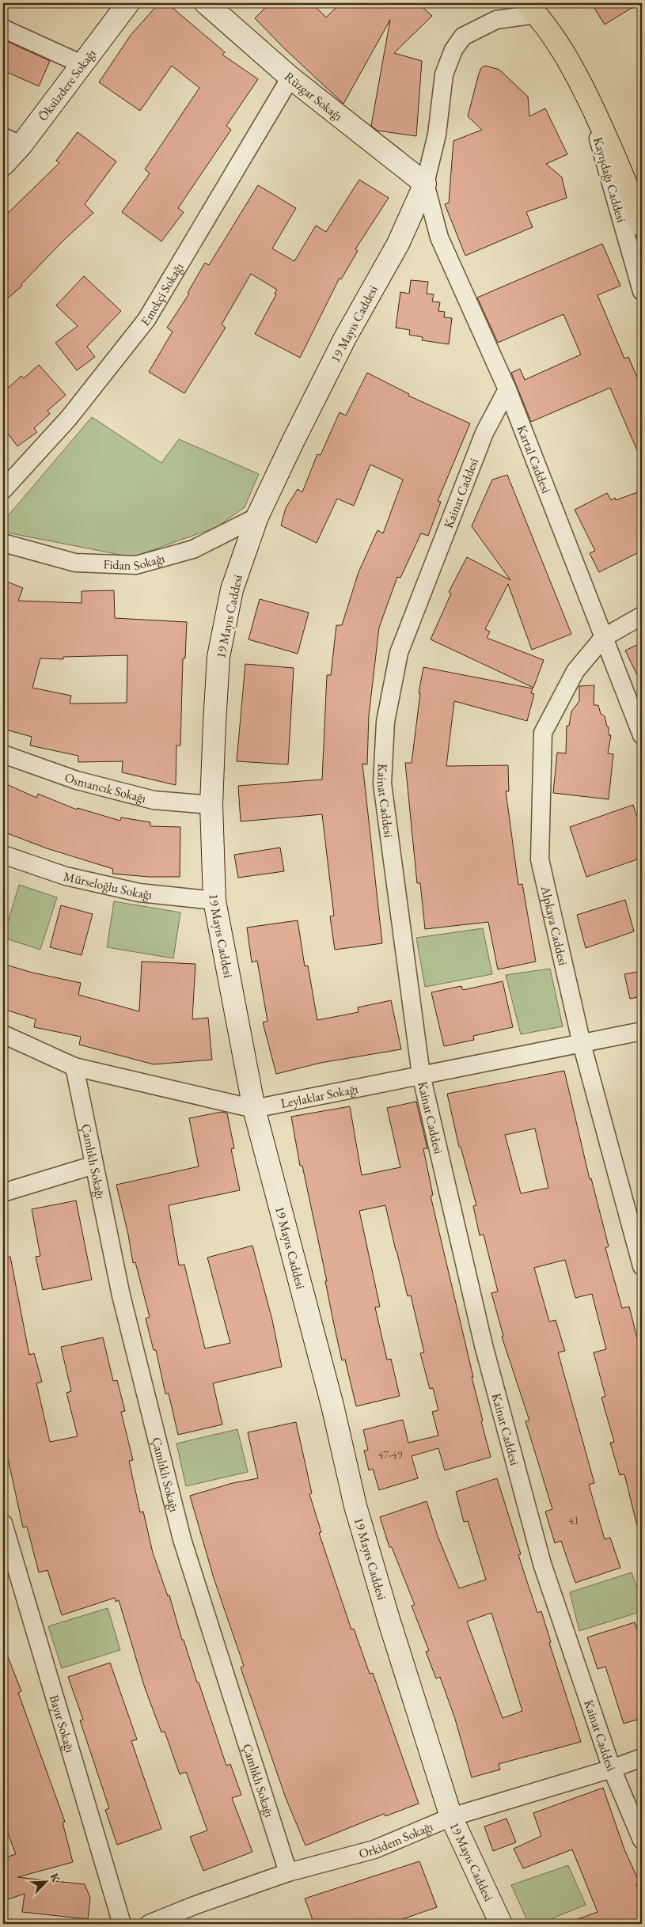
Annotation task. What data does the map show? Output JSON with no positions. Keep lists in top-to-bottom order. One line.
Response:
{"streets":{"main road":["Kayışdağı Caddesi"],"street":["Öksüzdere Sokağı","Rüzgar Sokağı","Emekçi Sokağı","19 Mayıs Caddesi","Kartal Caddesi","Kainat Caddesi","Fidan Sokağı","Osmancık Sokağı","Mürseloğlu Sokağı","Alpkaya Caddesi","Leylaklar Sokağı","Çamlıklı Sokağı","Bayır Sokağı","Orkidem Sokağı"]},"crossings":[["Rüzgar Sokağı","Emekçi Sokağı"],["Rüzgar Sokağı","19 Mayıs Caddesi"],["Rüzgar Sokağı","Kartal Caddesi"],["Kayışdağı Caddesi","19 Mayıs Caddesi"],["19 Mayıs Caddesi","Kartal Caddesi"],["19 Mayıs Caddesi","Fidan Sokağı"],["19 Mayıs Caddesi","Osmancık Sokağı"],["19 Mayıs Caddesi","Mürseloğlu Sokağı"],["19 Mayıs Caddesi","Leylaklar Sokağı"],["19 Mayıs Caddesi","Orkidem Sokağı"],["Kartal Caddesi","Kainat Caddesi"],["Kartal Caddesi","Alpkaya Caddesi"],["Kainat Caddesi","Leylaklar Sokağı"],["Kainat Caddesi","Orkidem Sokağı"],["Alpkaya Caddesi","Leylaklar Sokağı"],["Leylaklar Sokağı","Çamlıklı Sokağı"],["Çamlıklı Sokağı","Orkidem Sokağı"]],"house_numbers":["47-49","41"],"north":"top right"}
